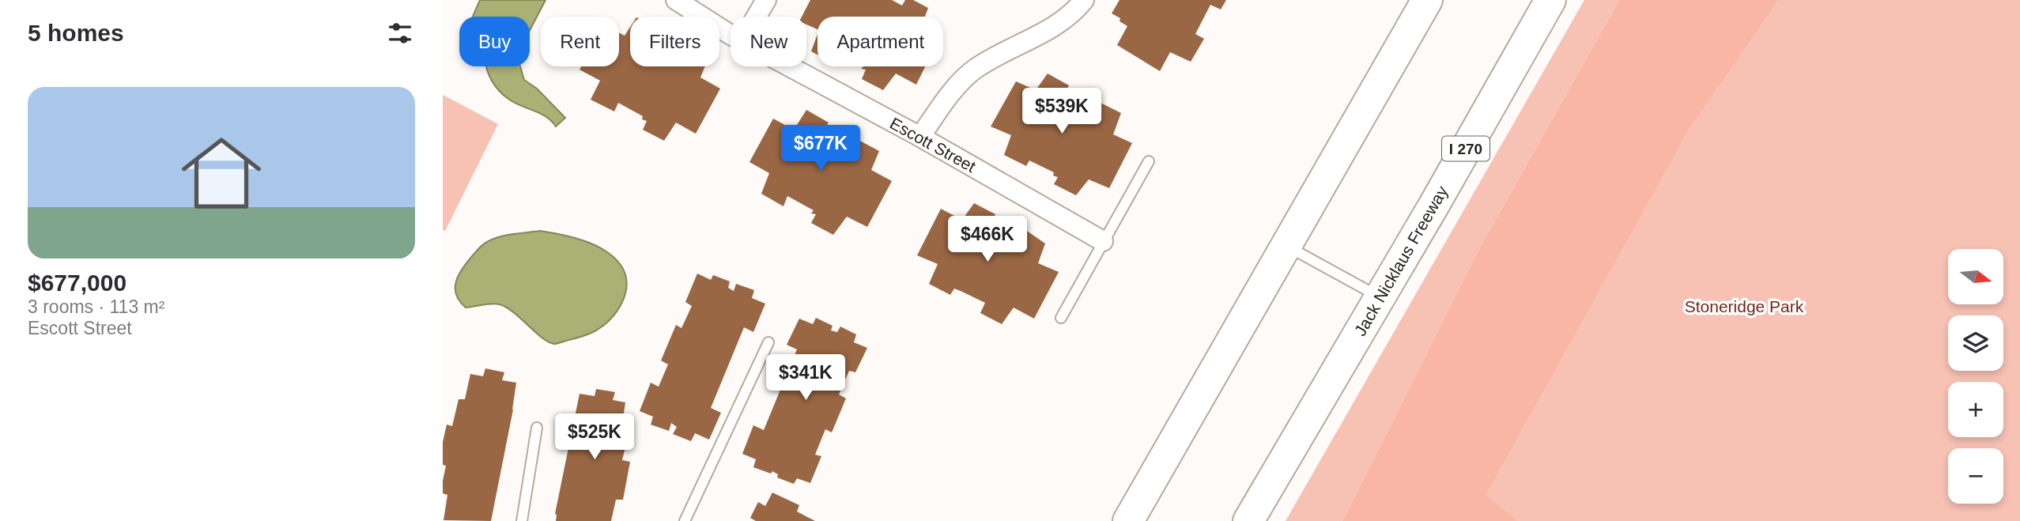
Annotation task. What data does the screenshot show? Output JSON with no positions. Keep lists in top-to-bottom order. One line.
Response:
{"streets":{"highway":["I 270","Jack Nicklaus Freeway"],"street":["Escott Street"]},"parks":["Stoneridge Park"],"north":"right","page":{"heading":"5 homes","chip":["Buy","Rent","Filters","New","Apartment"],"list":[{"name":"$677,000","note":"3 rooms · 113 m² · Escott Street"}],"price":["$539K","$677K","$466K","$341K","$525K"],"map_buttons":["+","−"]}}
